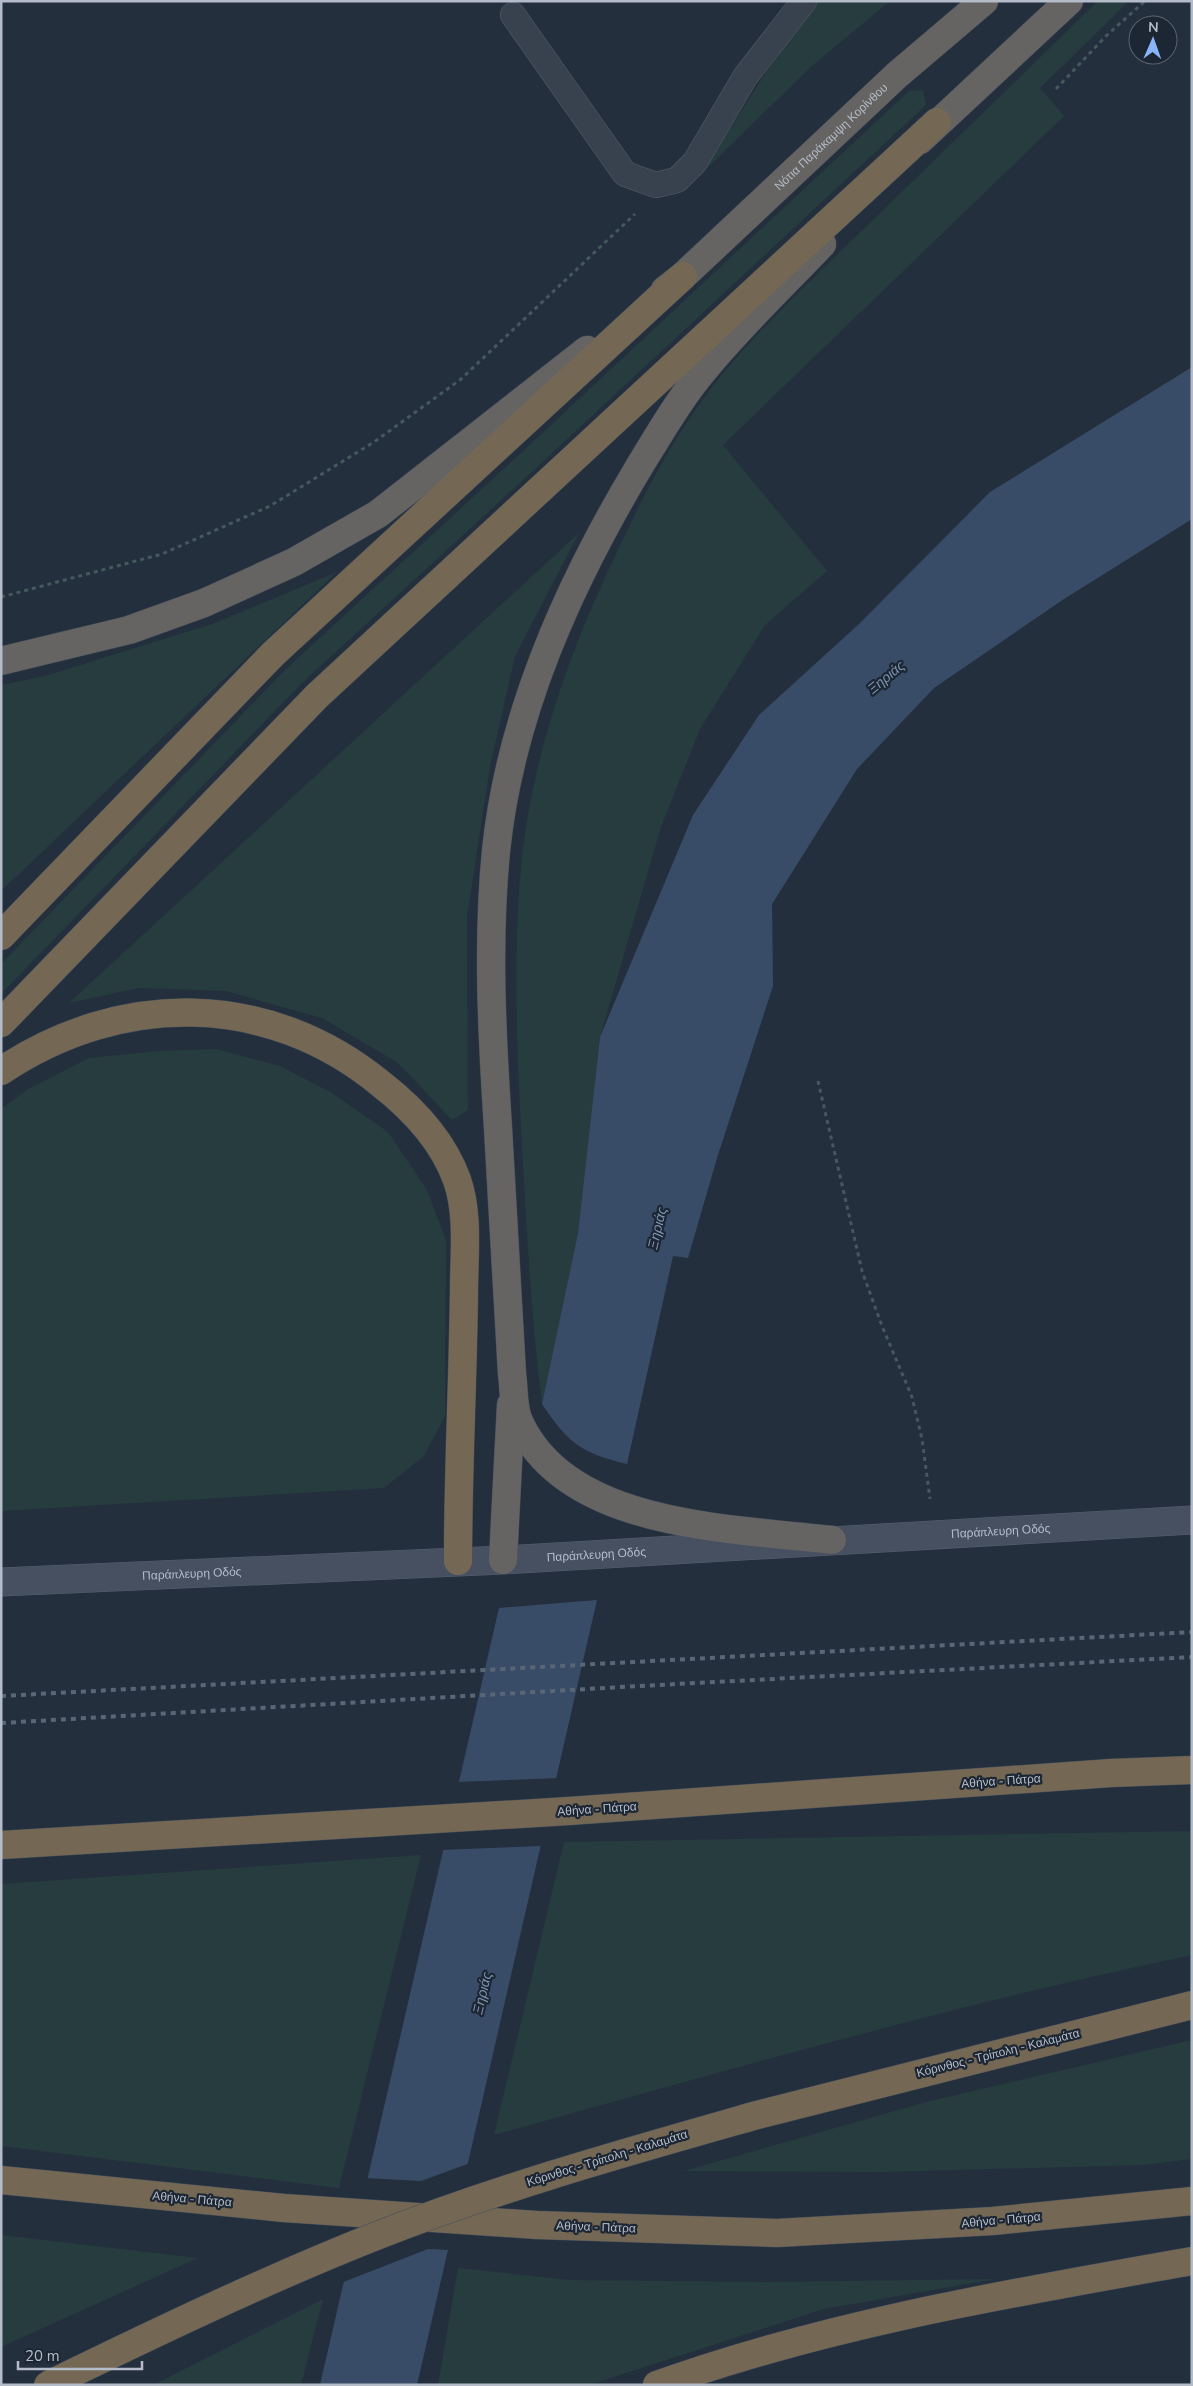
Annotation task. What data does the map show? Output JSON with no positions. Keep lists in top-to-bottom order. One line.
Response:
{"streets":{"highway":["Νότια Παράκαμψη Κορίνθου","Αθήνα - Πάτρα","Κόρινθος - Τρίπολη - Καλαμάτα"],"main road":["Παράπλευρη Οδός"]},"water":["Ξηριάς"],"scale_bar":"20 m","north":"top"}
